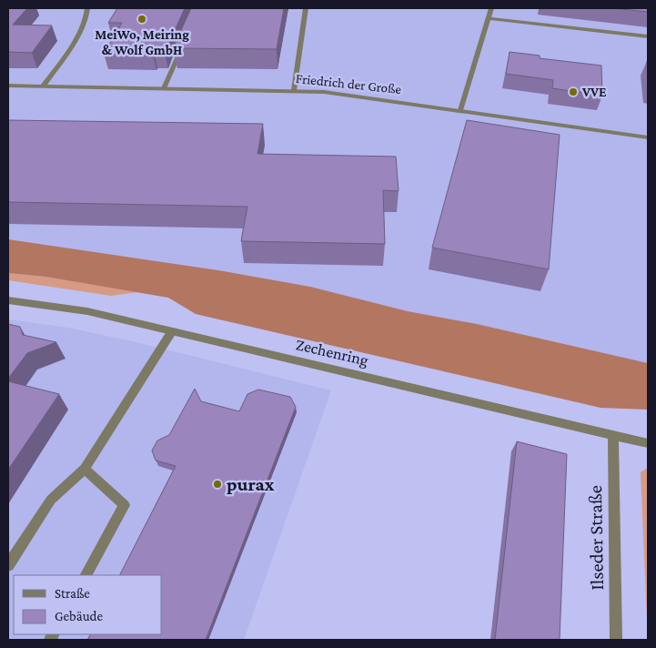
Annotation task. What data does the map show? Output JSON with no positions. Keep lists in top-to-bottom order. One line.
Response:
{"streets":{"street":["Friedrich der Große","Zechenring","Ilseder Straße"]},"crossings":[["Zechenring","Ilseder Straße"]],"places":["MeiWo, Meiring & Wolf GmbH","VVE","purax"],"legend":["Straße","Gebäude"]}
